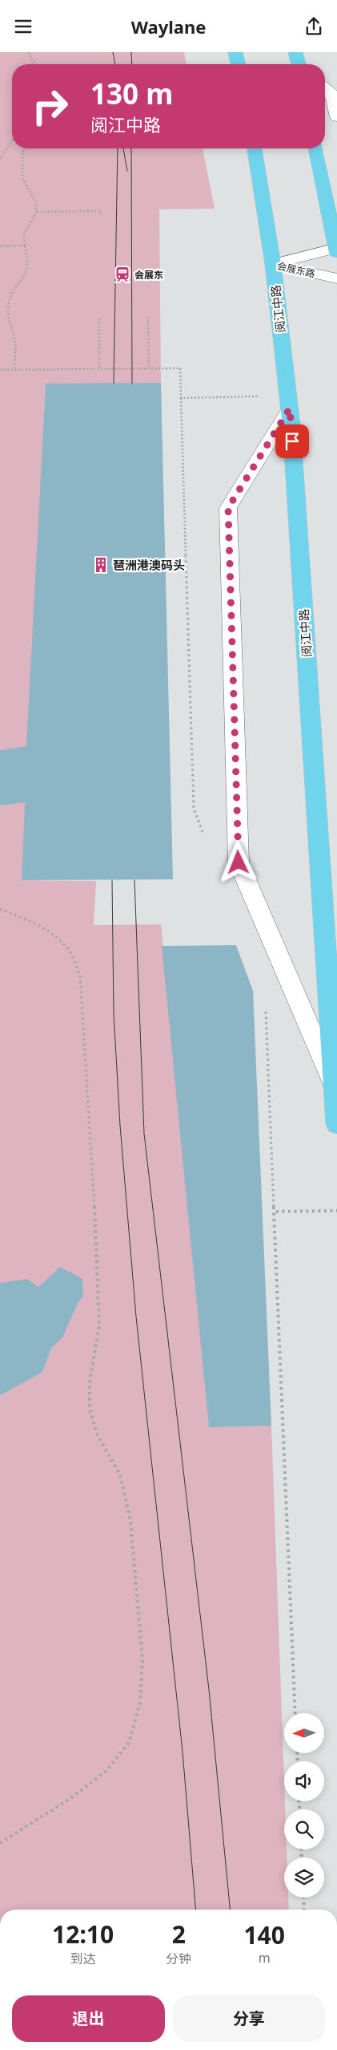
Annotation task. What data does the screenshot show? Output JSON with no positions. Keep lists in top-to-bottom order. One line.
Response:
{"streets":{"main road":["阅江中路"],"street":["会展东路"]},"crossings":[["会展东路","阅江中路"]],"places":{"station":["会展东"],"building":["琶洲港澳码头"]},"north":"left","page":{"header":"Waylane","turn":["130 m","阅江中路"],"eta":["12:10","到达","2","分钟","140","m"],"buttons":["退出","分享"]}}
